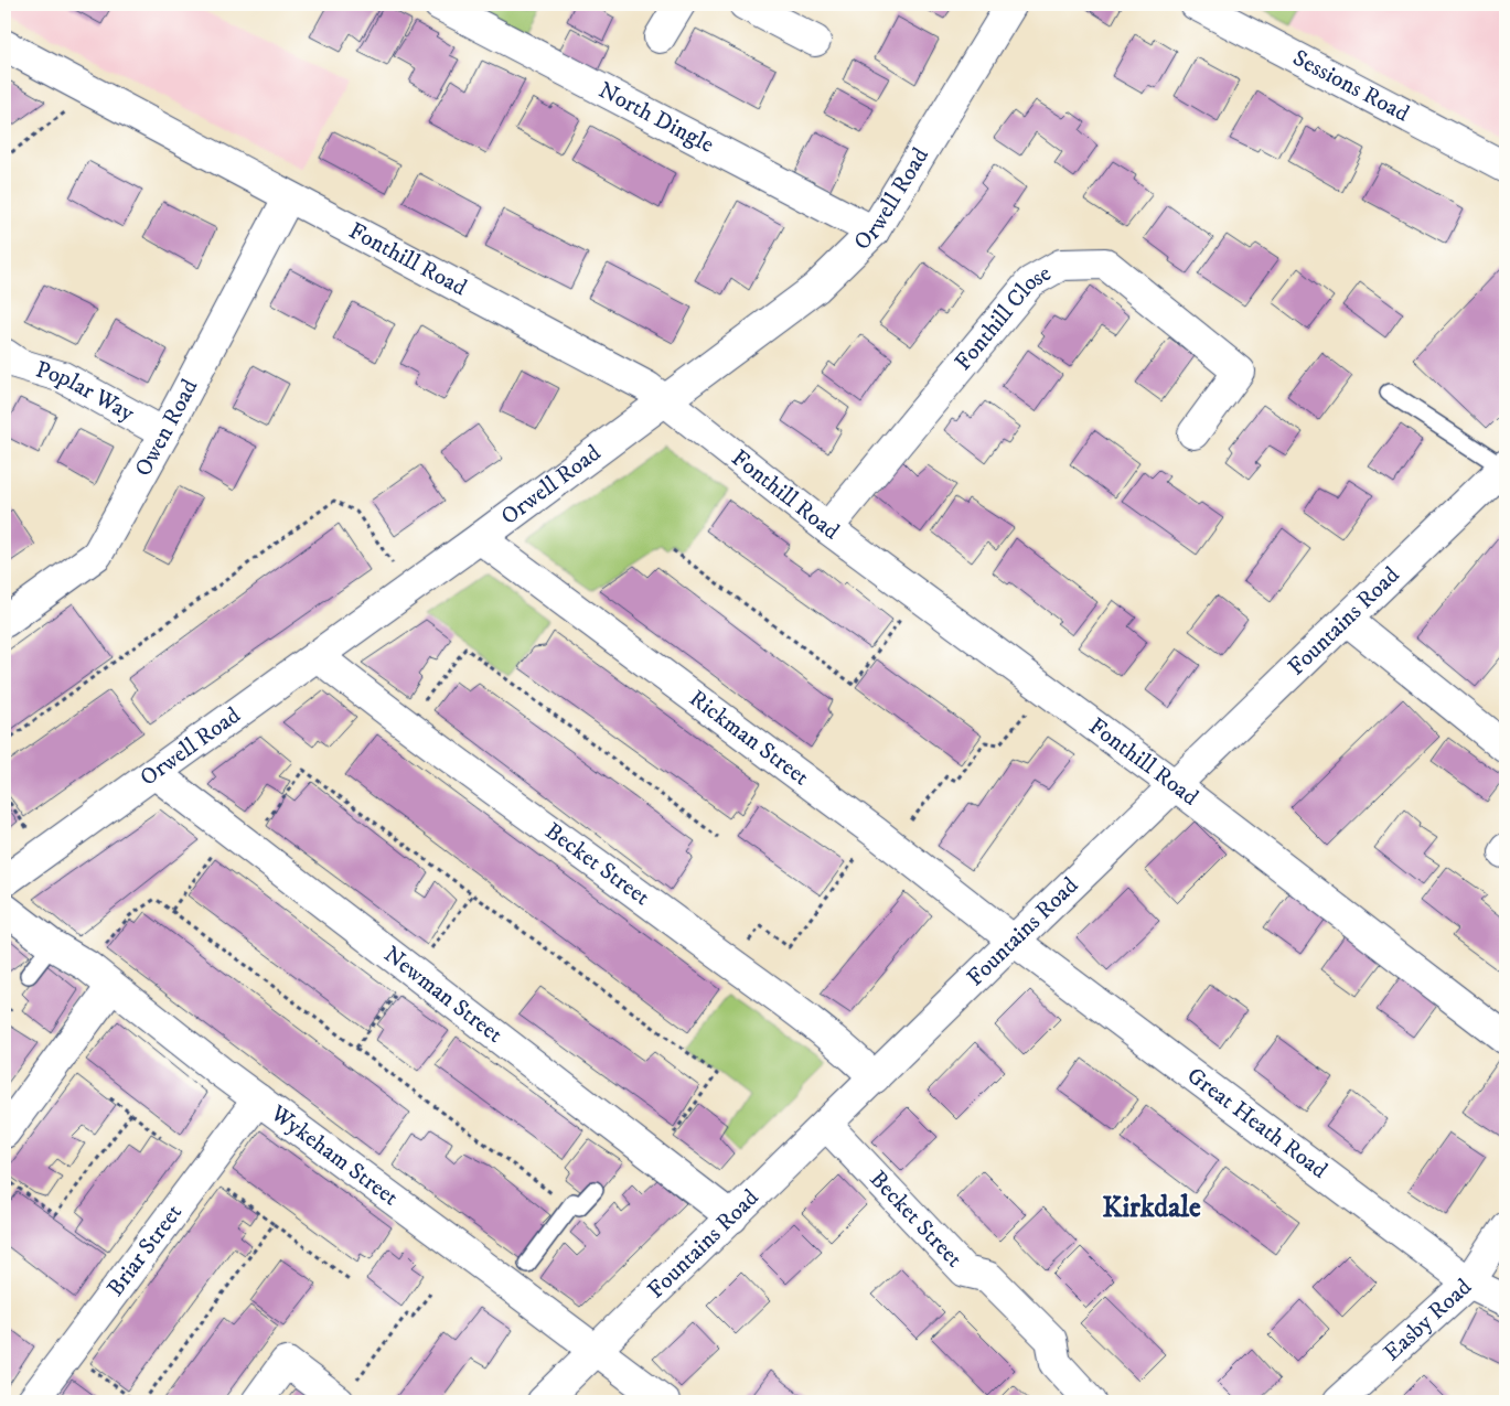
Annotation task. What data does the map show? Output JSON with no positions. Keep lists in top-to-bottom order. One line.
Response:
{"streets":{"street":["Sessions Road","North Dingle","Orwell Road","Fonthill Road","Fonthill Close","Poplar Way","Owen Road","Fountains Road","Rickman Street","Becket Street","Newman Street","Great Heath Road","Wykeham Street","Briar Street","Easby Road"]},"crossings":[["North Dingle","Orwell Road"],["Orwell Road","Fonthill Road"],["Orwell Road","Rickman Street"],["Orwell Road","Becket Street"],["Orwell Road","Newman Street"],["Fonthill Road","Fonthill Close"],["Fonthill Road","Owen Road"],["Fonthill Road","Fountains Road"],["Poplar Way","Owen Road"],["Fountains Road","Rickman Street"],["Fountains Road","Becket Street"],["Fountains Road","Newman Street"],["Fountains Road","Great Heath Road"],["Fountains Road","Wykeham Street"],["Rickman Street","Great Heath Road"],["Great Heath Road","Easby Road"],["Wykeham Street","Briar Street"]],"districts":["Kirkdale"]}
